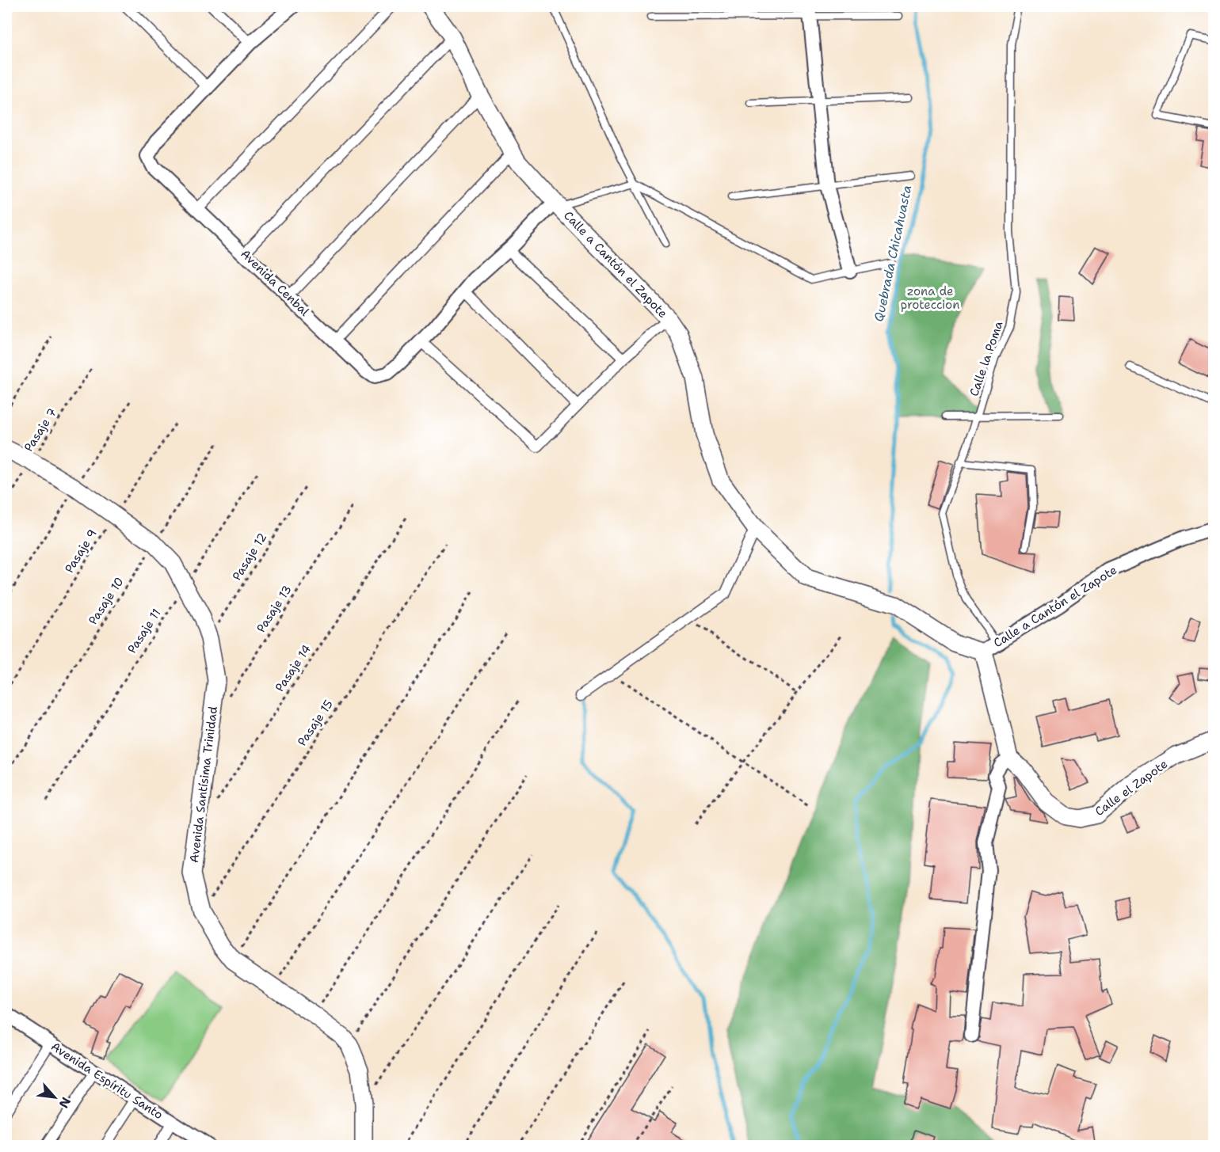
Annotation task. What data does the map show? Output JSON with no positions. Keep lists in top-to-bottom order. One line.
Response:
{"streets":{"street":["Calle a Cantón el Zapote","Avenida Cenbal","Avenida Santísima Trinidad","Calle el Zapote","Avenida Espíritu Santo"],"lane":["Calle la Poma"],"path":["Pasaje 7","Pasaje 9","Pasaje 12","Pasaje 10","Pasaje 13","Pasaje 11","Pasaje 14","Pasaje 15"]},"crossings":[["Calle a Cantón el Zapote","Avenida Cenbal"],["Calle a Cantón el Zapote","Calle la Poma"],["Pasaje 7","Avenida Santísima Trinidad"],["Pasaje 9","Avenida Santísima Trinidad"],["Pasaje 12","Avenida Santísima Trinidad"],["Pasaje 10","Avenida Santísima Trinidad"],["Pasaje 11","Avenida Santísima Trinidad"],["Pasaje 15","Avenida Santísima Trinidad"]],"water":["Quebrada Chicahuasta"],"parks":["zona de proteccion"],"north":"bottom right"}
